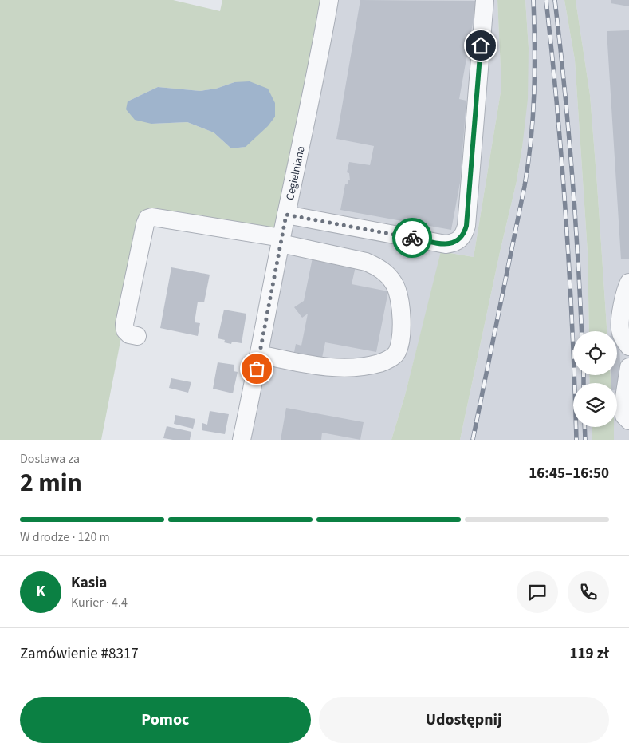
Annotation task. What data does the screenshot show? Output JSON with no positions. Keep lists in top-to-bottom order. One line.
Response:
{"streets":{"street":["Cegielniana"]},"page":{"heading":["2 min","Dostawa za","16:45–16:50"],"panel":["Kasia","Kurier · 4.4","Zamówienie #8317","119 zł"],"bar":"W drodze · 120 m","round":"K","buttons":["Pomoc","Udostępnij"]}}
